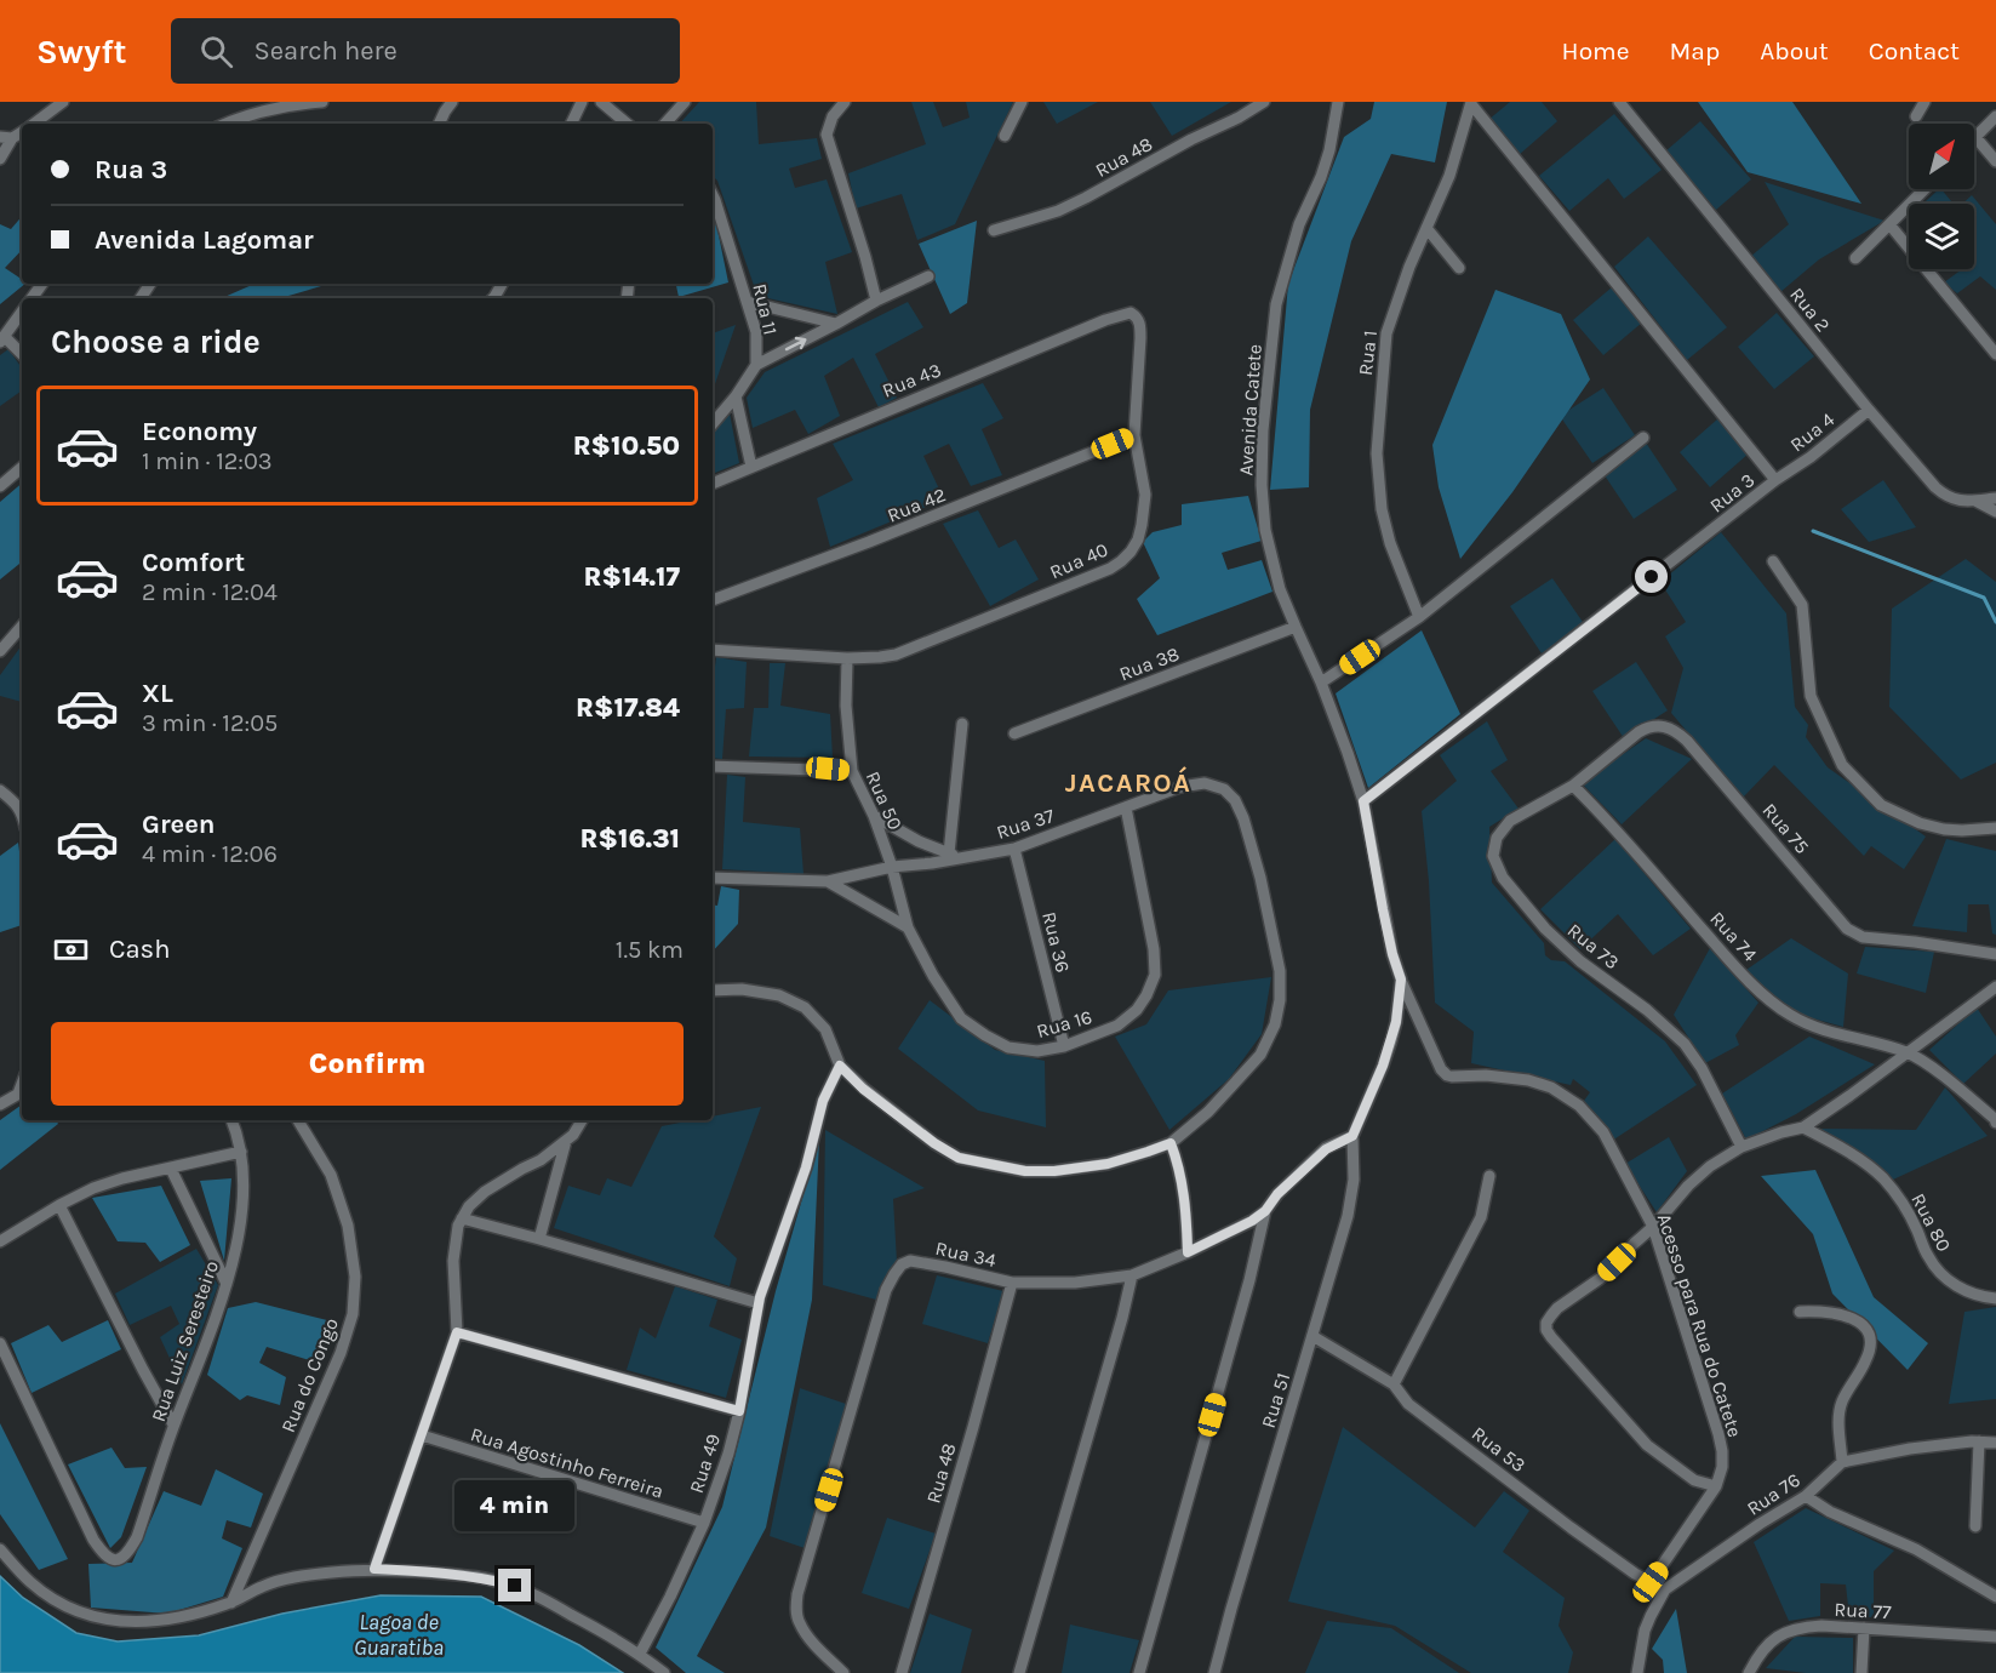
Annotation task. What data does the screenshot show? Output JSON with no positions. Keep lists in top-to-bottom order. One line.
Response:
{"streets":{"street":["Rua 48","Rua 11","Rua 2","Rua 1","Rua 43","Avenida Catete","Rua 4","Rua 3","Rua 42","Rua 40","Rua 38","Rua 50","Rua 37","Rua 75","Rua 74","Rua 36","Rua 73","Rua 16","Rua 80","Rua 34","Acesso para Rua do Catete","Rua Luiz Seresteiro","Rua do Congo","Rua 51","Rua 53","Rua Agostinho Ferreira","Rua 49","Rua 76","Rua 77"]},"crossings":[["Rua 48","Rua 34"],["Rua 2","Rua 4"],["Rua 1","Rua 3"],["Rua 43","Rua 40"],["Avenida Catete","Rua 3"],["Avenida Catete","Rua 38"],["Avenida Catete","Rua 34"],["Avenida Catete","Acesso para Rua do Catete"],["Avenida Catete","Rua 51"],["Rua 4","Rua 3"],["Rua 42","Rua 40"],["Rua 40","Rua 50"],["Rua 50","Rua 37"],["Rua 50","Rua 16"],["Rua 37","Rua 36"],["Rua 37","Rua 16"],["Rua 75","Rua 74"],["Rua 75","Rua 73"],["Rua 74","Rua 73"],["Rua 36","Rua 16"],["Rua 34","Rua 51"],["Acesso para Rua do Catete","Rua 53"],["Rua 51","Rua 53"],["Rua 53","Rua 76"],["Rua Agostinho Ferreira","Rua 49"]],"districts":["JACAROÁ"],"water":["Lagoa de Guaratiba"],"north":"top right","page":{"header":"Swyft","search":"Search here","nav":["Home","Map","About","Contact"],"banner":["Rua 3","Avenida Lagomar"],"heading":"Choose a ride","list":[{"name":"Economy","note":"1 min · 12:03","value":"R$10.50"},{"name":"Comfort","note":"2 min · 12:04","value":"R$14.17"},{"name":"XL","note":"3 min · 12:05","value":"R$17.84"},{"name":"Green","note":"4 min · 12:06","value":"R$16.31"}],"pay":["Cash","1.5 km"],"buttons":"Confirm","bubble":"4 min"}}
